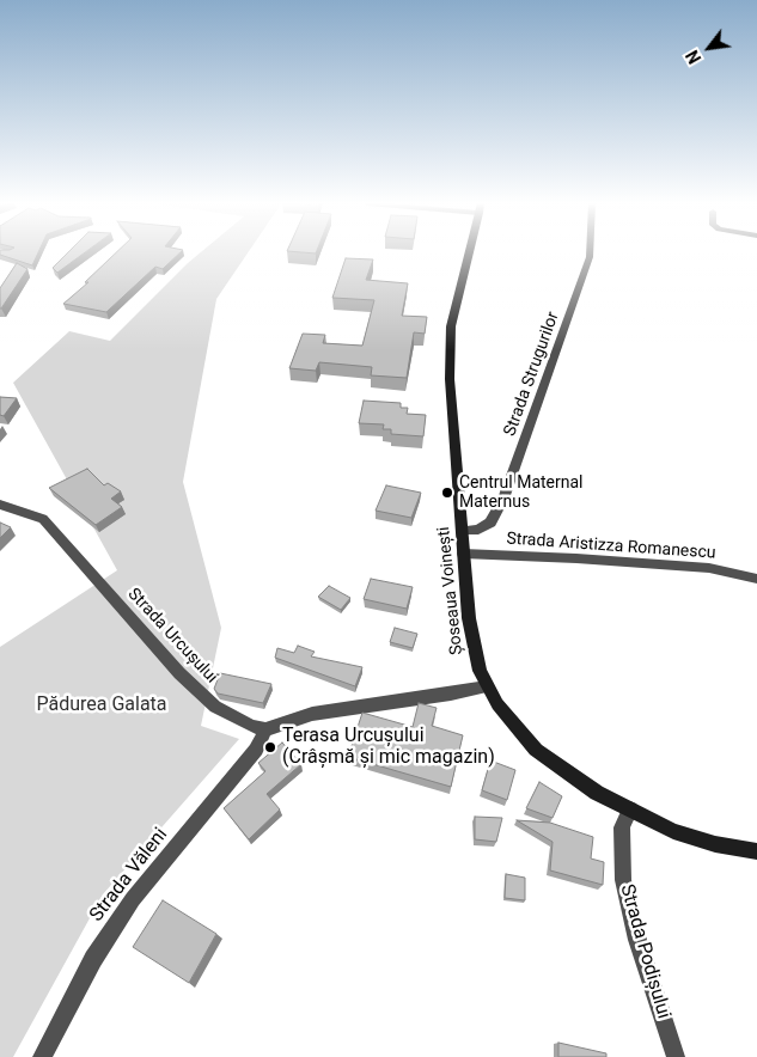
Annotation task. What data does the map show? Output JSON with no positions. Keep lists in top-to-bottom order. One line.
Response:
{"streets":{"main road":["Șoseaua Voinești"],"street":["Strada Strugurilor","Strada Aristizza Romanescu","Strada Urcușului","Strada Văleni","Strada Podișului"]},"crossings":[["Strada Strugurilor","Șoseaua Voinești"],["Strada Aristizza Romanescu","Șoseaua Voinești"],["Șoseaua Voinești","Strada Podișului"],["Strada Urcușului","Strada Văleni"]],"parks":["Pădurea Galata"],"places":["Centrul Maternal Maternus","Terasa Urcușului (Crâșmă și mic magazin)"],"north":"bottom left"}
